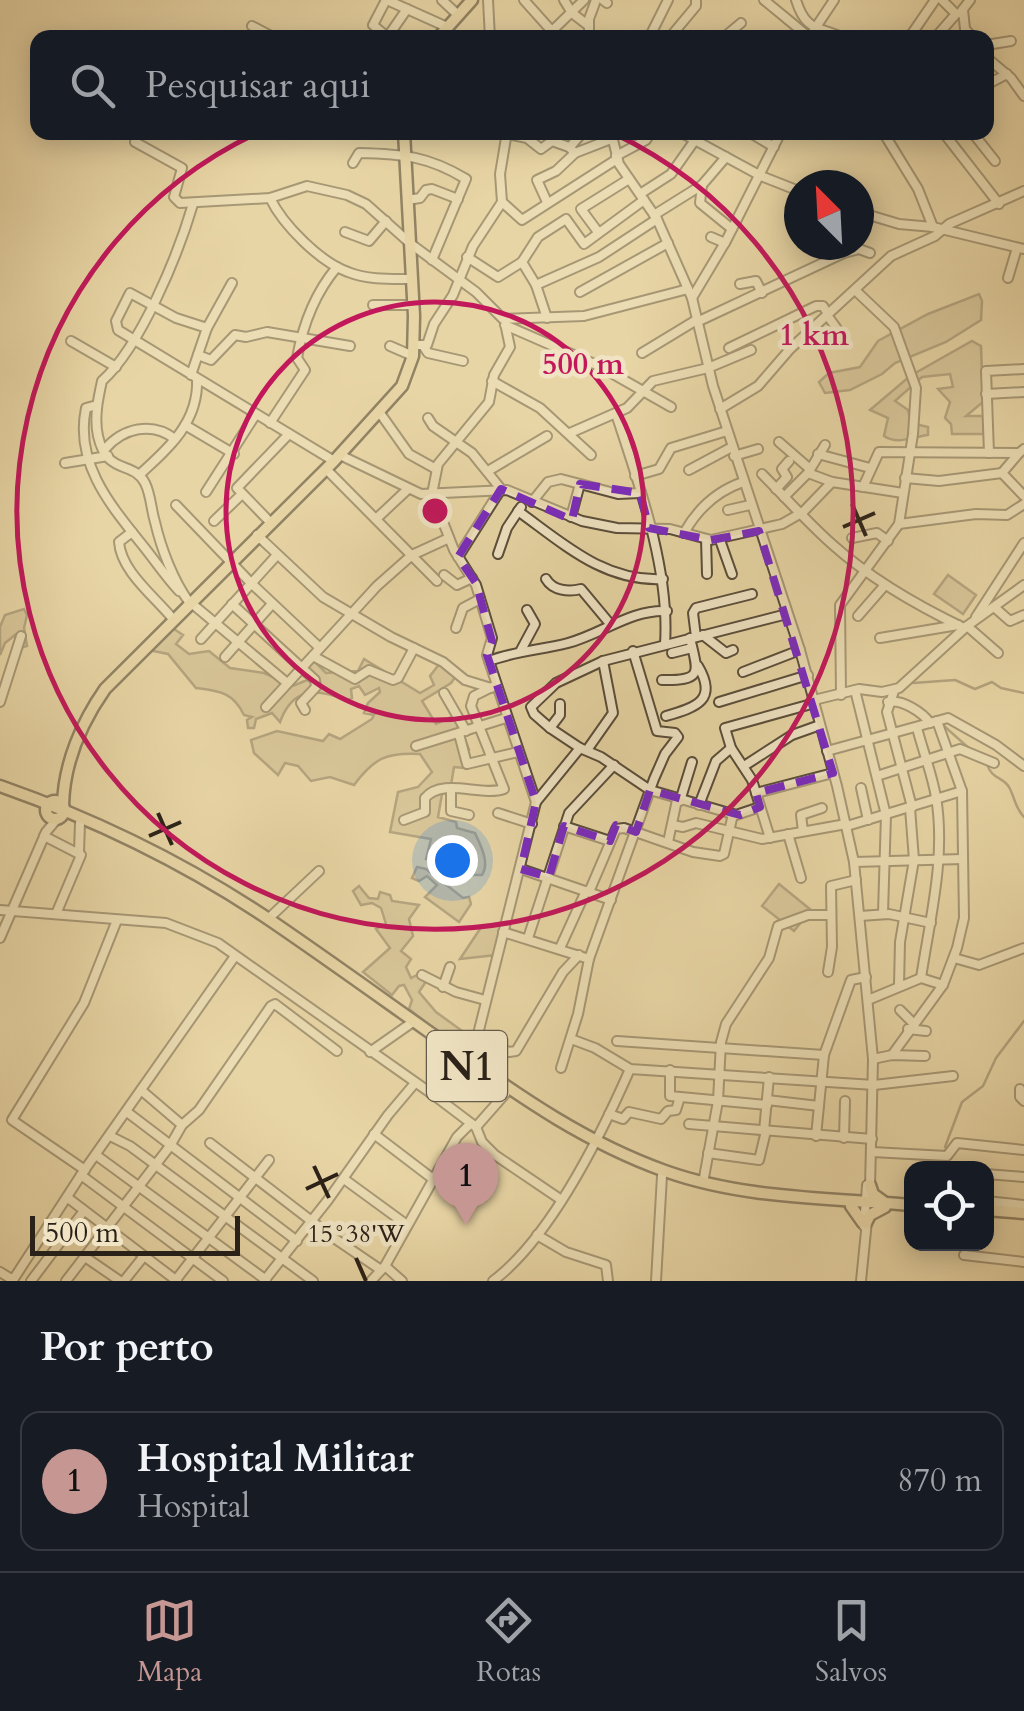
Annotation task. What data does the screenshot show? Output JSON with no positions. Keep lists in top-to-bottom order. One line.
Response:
{"streets":{"main road":["N1"]},"scale_bar":"500 m","north":"top left","page":{"search":"Pesquisar aqui","pins":"1","scale":"500 m","heading":"Por perto","list":[{"mark":"1","name":"Hospital Militar","note":"Hospital","value":"870 m"}],"nav":["Mapa","Rotas","Salvos"]},"coordinates":["15°38'W"],"rings":["1 km","500 m"]}
